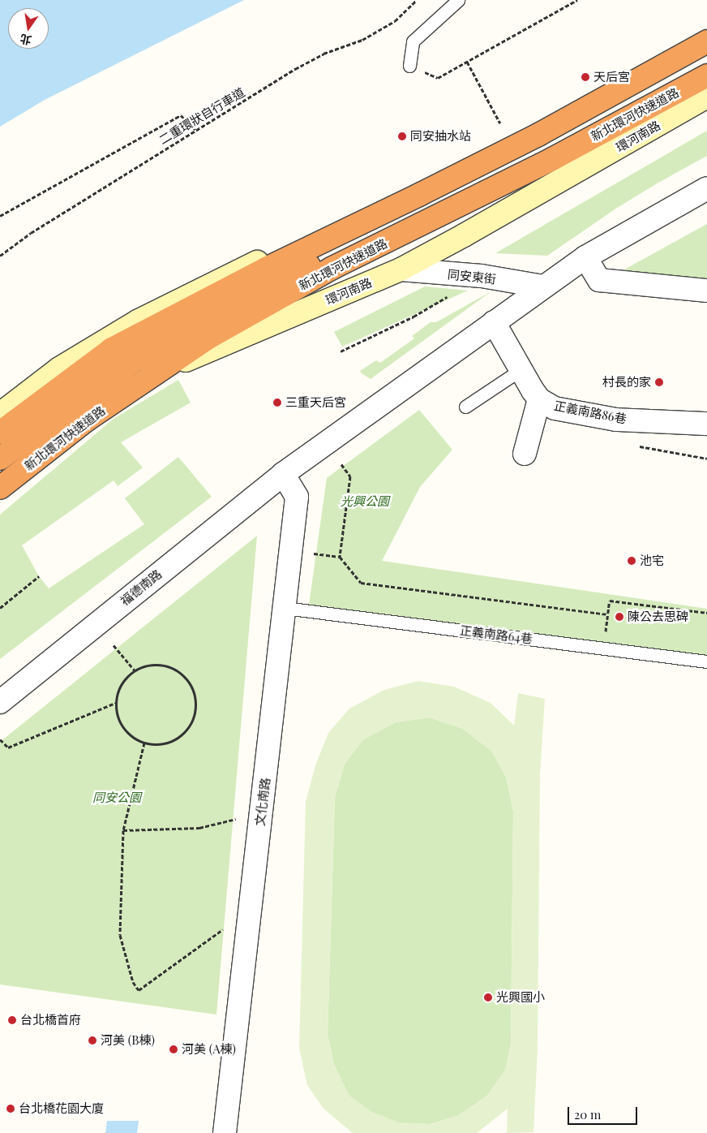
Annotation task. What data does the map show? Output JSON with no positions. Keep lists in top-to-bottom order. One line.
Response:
{"streets":{"highway":["新北環河快速道路"],"street":["環河南路","同安東街","正義南路86巷","福德南路","文化南路"],"lane":["正義南路64巷"],"path":["二重環狀自行車道"]},"crossings":[["環河南路","同安東街"],["同安東街","福德南路"],["正義南路86巷","福德南路"],["福德南路","文化南路"],["正義南路64巷","文化南路"]],"parks":["光興公園","同安公園"],"places":["天后宮","同安抽水站","村長的家","三重天后宮","池宅","陳公去思碑","光興國小","台北橋首府","河美 (B棟)","河美 (A棟)","台北橋花園大廈"],"scale_bar":"20 m","north":"bottom"}
